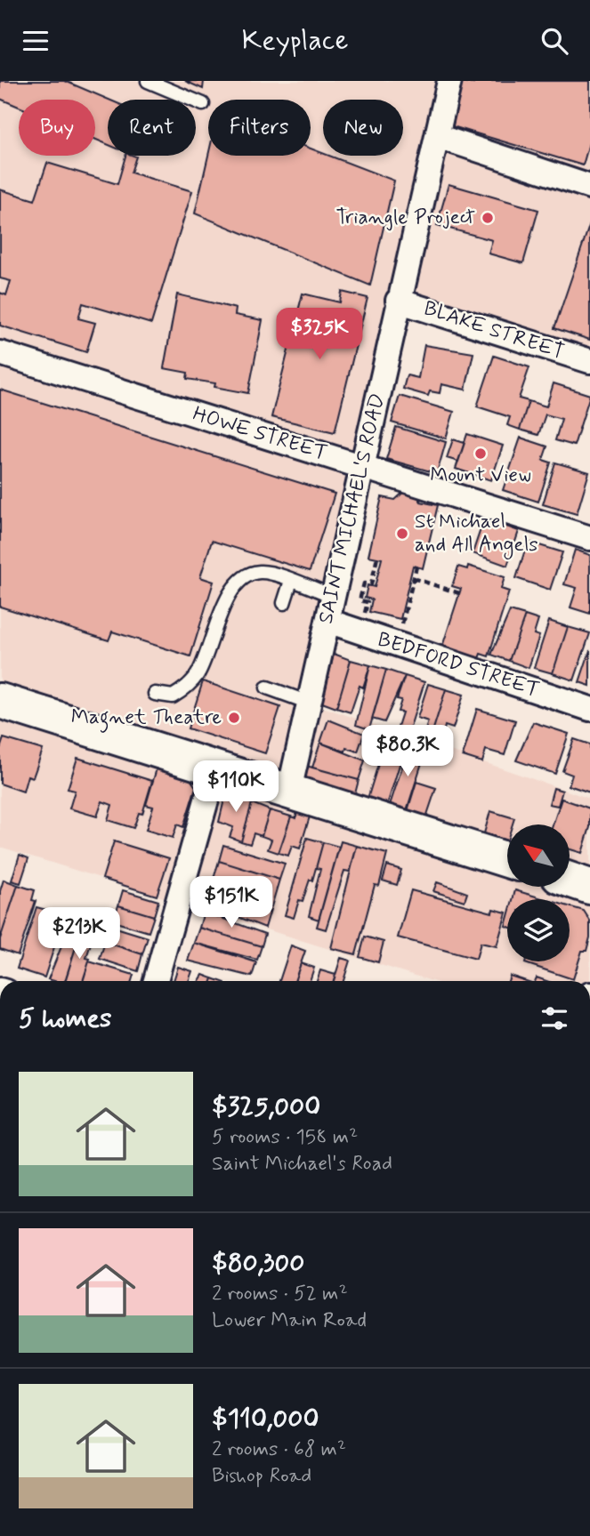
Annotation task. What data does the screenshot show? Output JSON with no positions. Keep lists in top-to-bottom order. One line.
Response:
{"streets":{"street":["BLAKE STREET","HOWE STREET","SAINT MICHAEL'S ROAD","BEDFORD STREET"]},"crossings":[["BLAKE STREET","SAINT MICHAEL'S ROAD"],["HOWE STREET","SAINT MICHAEL'S ROAD"],["SAINT MICHAEL'S ROAD","BEDFORD STREET"]],"places":["Triangle Project","Mount View","St Michael and All Angels","Magnet Theatre"],"north":"top left","page":{"header":"Keyplace","chip":["Buy","Rent","Filters","New"],"price":["$325K","$80.3K","$110K","$151K","$213K"],"heading":"5 homes","list":[{"name":"$325,000","note":"5 rooms · 158 m² · Saint Michael's Road"},{"name":"$80,300","note":"2 rooms · 52 m² · Lower Main Road"},{"name":"$110,000","note":"2 rooms · 68 m² · Bishop Road"}]}}
